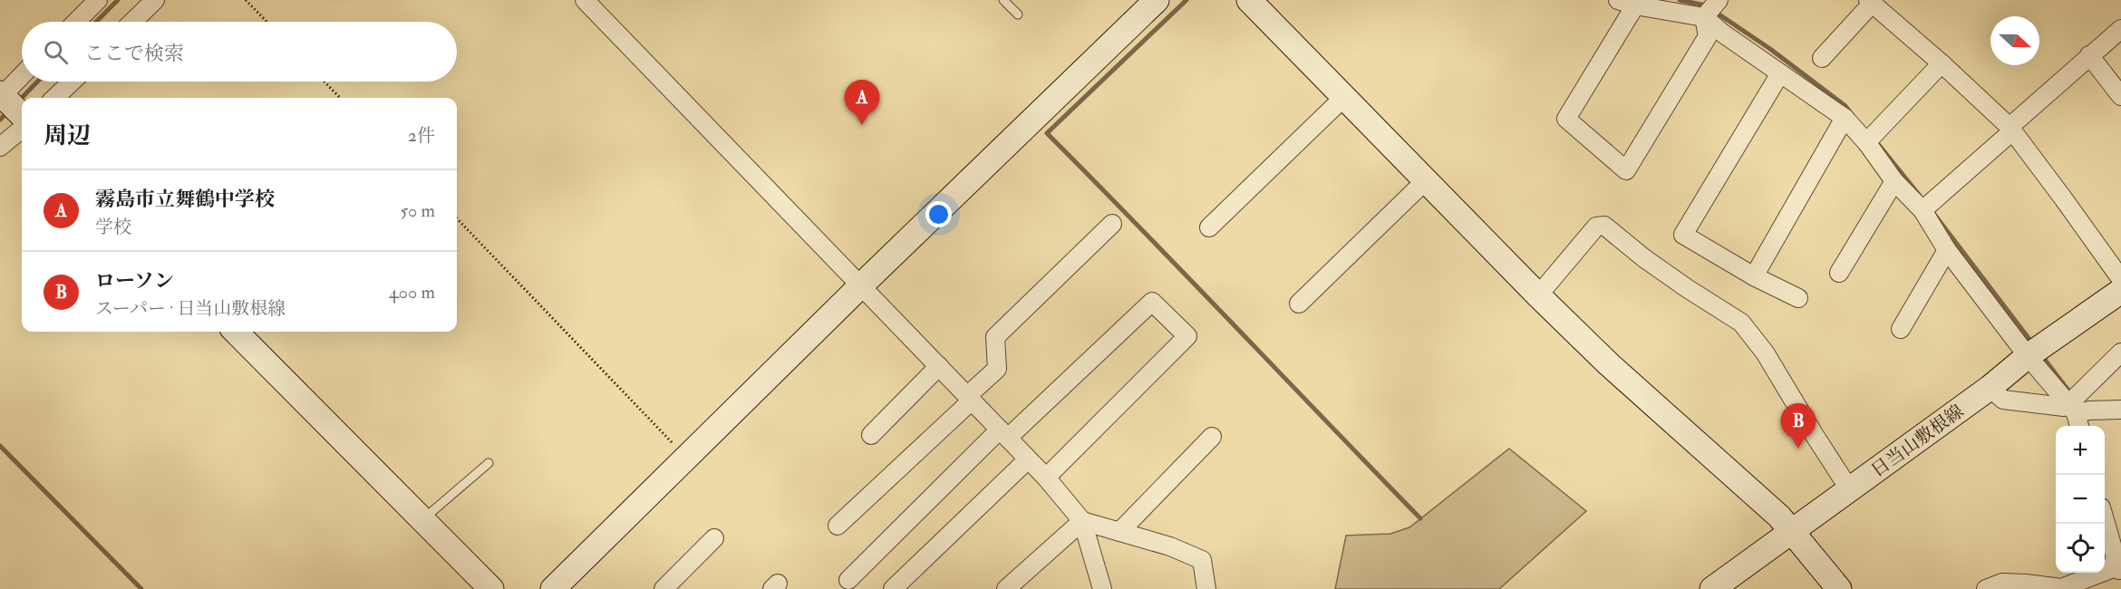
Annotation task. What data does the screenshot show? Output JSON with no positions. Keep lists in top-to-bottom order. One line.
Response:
{"streets":{"street":["日当山敷根線"]},"north":"right","page":{"search":"ここで検索","pins":["A","B"],"heading":["周辺","2件"],"list":[{"mark":"A","name":"霧島市立舞鶴中学校","note":"学校","value":"50 m"},{"mark":"B","name":"ローソン","note":"スーパー · 日当山敷根線","value":"400 m"}],"map_buttons":["+","−"]}}
